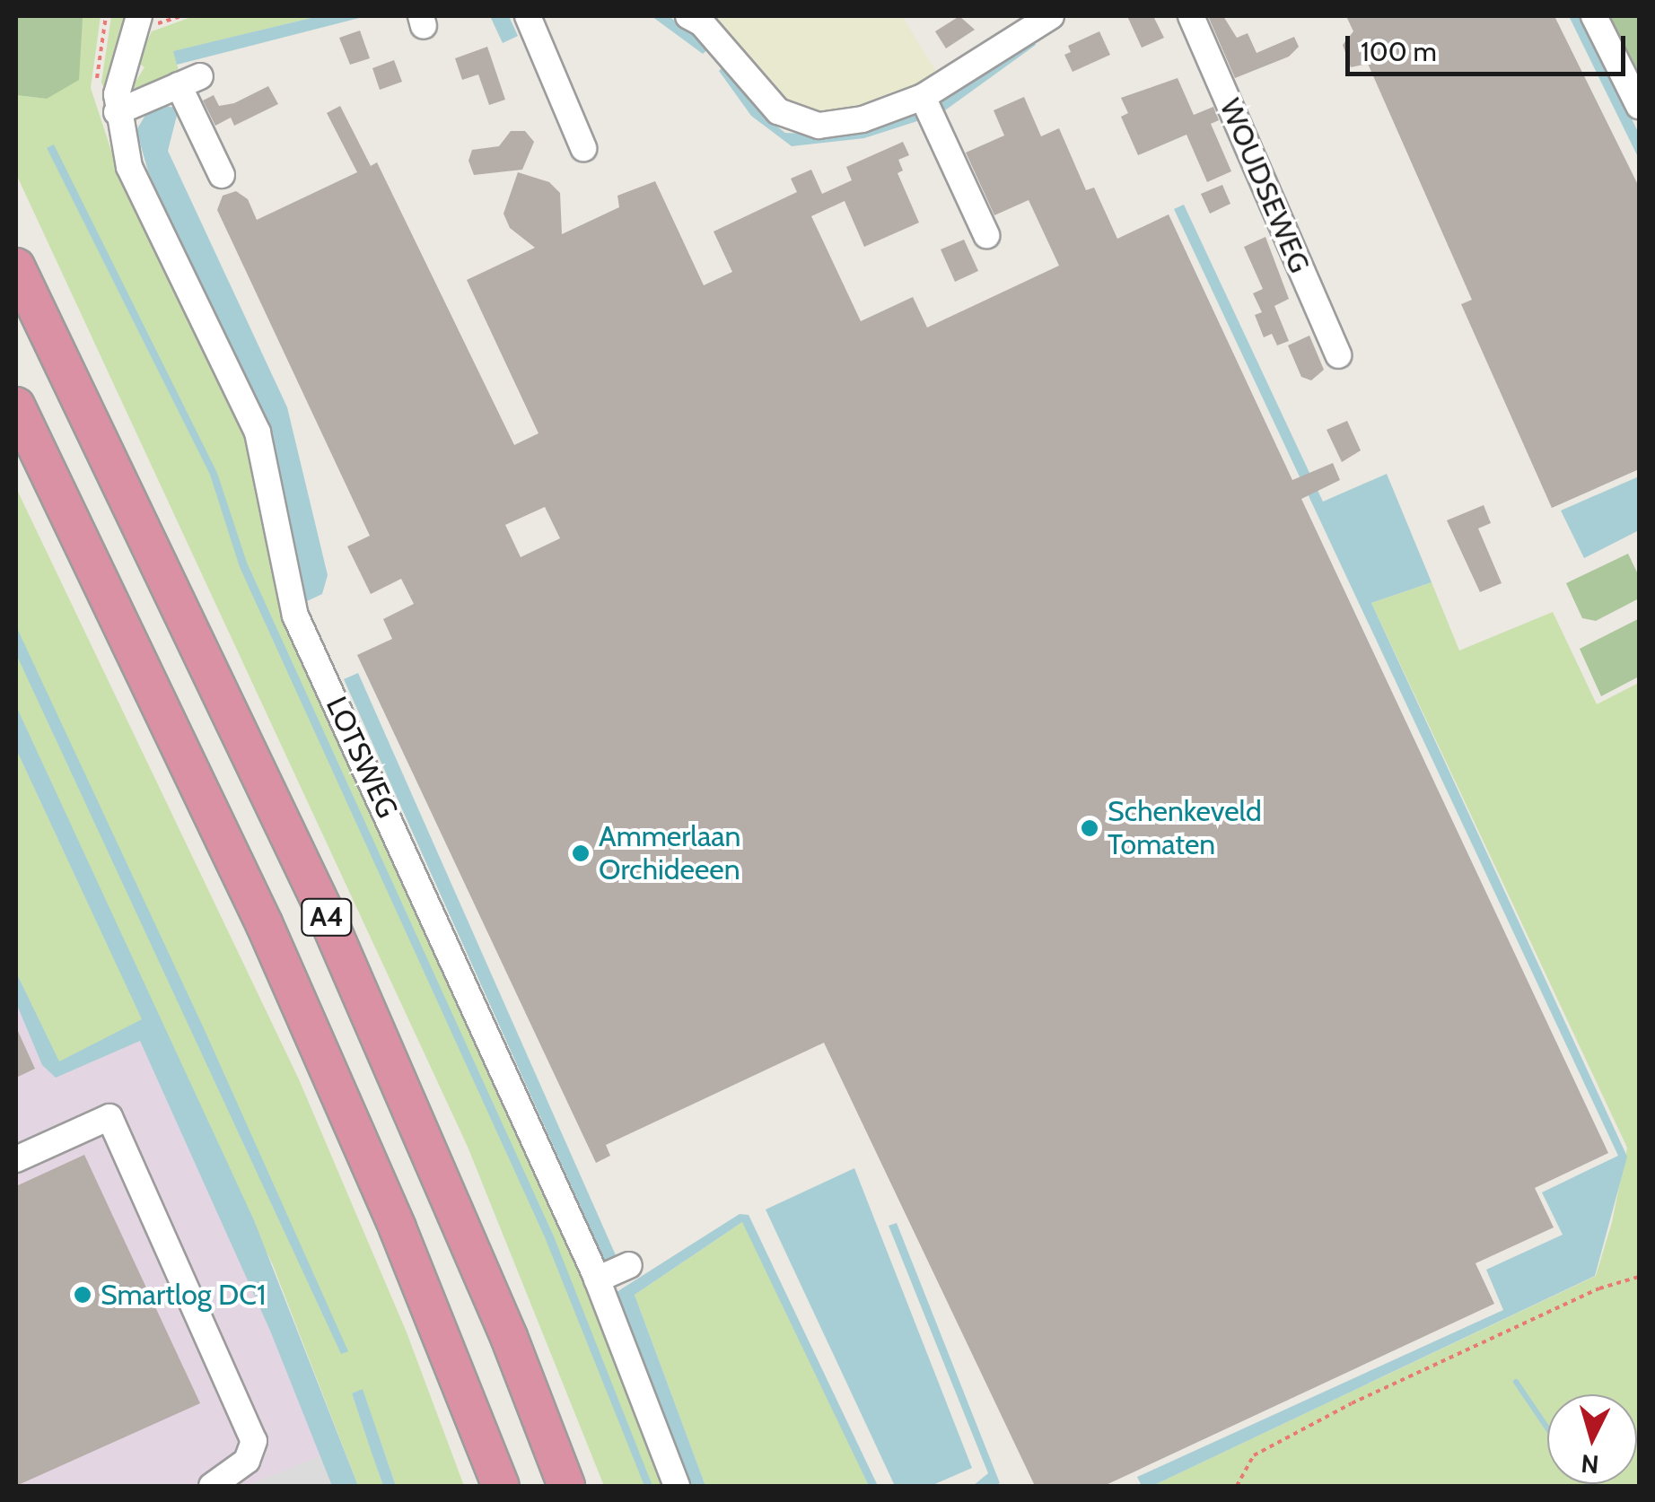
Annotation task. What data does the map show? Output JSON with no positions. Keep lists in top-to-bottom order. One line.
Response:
{"streets":{"highway":["A4"],"street":["WOUDSEWEG","LOTSWEG"]},"places":["Schenkeveld Tomaten","Ammerlaan Orchideeen","Smartlog DC1"],"scale_bar":"100 m","north":"bottom"}
